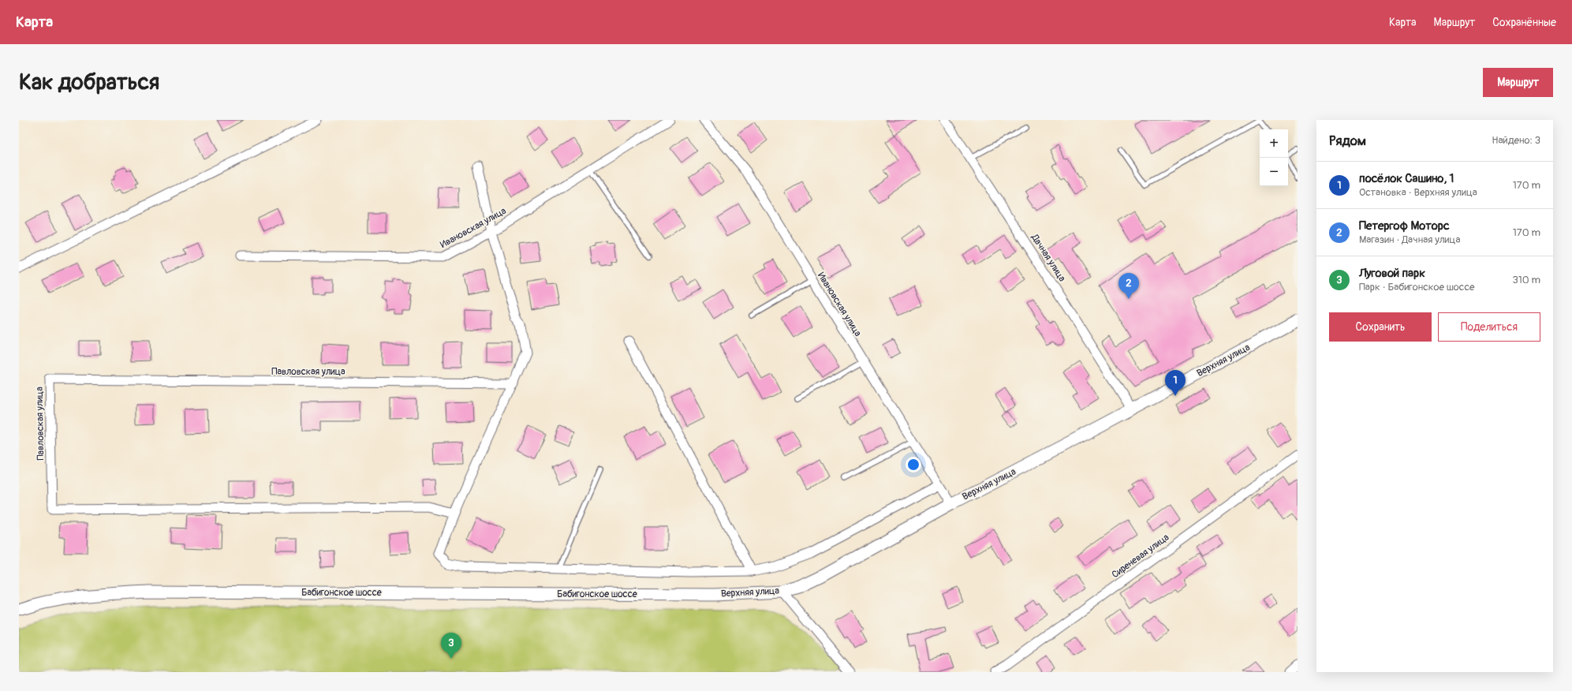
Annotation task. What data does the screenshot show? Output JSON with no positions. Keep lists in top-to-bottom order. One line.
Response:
{"streets":{"street":["Ивановская улица","Дачная улица","Верхняя улица","Павловская улица","Сиреневая улица","Бабигонское шоссе"]},"crossings":[["Ивановская улица","Верхняя улица"],["Дачная улица","Верхняя улица"],["Верхняя улица","Бабигонское шоссе"]],"page":{"header":"Карта","nav":["Карта","Маршрут","Сохранённые"],"buttons":["Маршрут",["Сохранить","Поделиться"]],"title":"Как добраться","heading":["Рядом","Найдено: 3"],"map_buttons":["+","−"],"list":[{"mark":"1","name":"посёлок Сашино, 1","note":"Остановка · Верхняя улица","value":"170 m"},{"mark":"2","name":"Петергоф Моторс","note":"Магазин · Дачная улица","value":"170 m"},{"mark":"3","name":"Луговой парк","note":"Парк · Бабигонское шоссе","value":"310 m"}],"pins":["2","1","3"]}}
